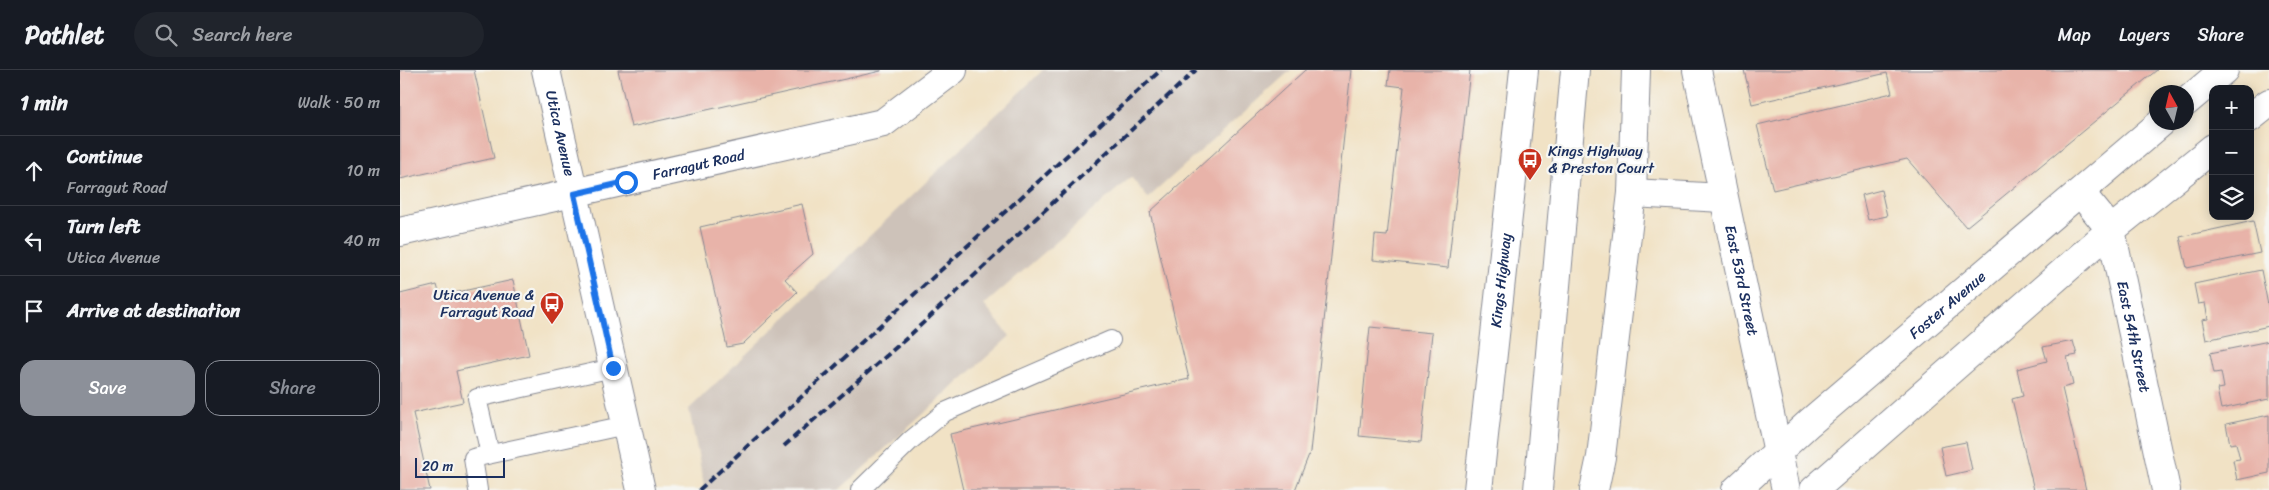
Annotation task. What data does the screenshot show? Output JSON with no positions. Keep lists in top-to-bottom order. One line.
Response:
{"streets":{"street":["Utica Avenue","Farragut Road","Kings Highway","East 53rd Street","Foster Avenue","East 54th Street"]},"crossings":[["Utica Avenue","Farragut Road"],["East 53rd Street","Foster Avenue"],["Foster Avenue","East 54th Street"]],"places":{"bus stop":["Kings Highway & Preston Court","Utica Avenue & Farragut Road"]},"scale_bar":"20 m","north":"top","page":{"header":"Pathlet","search":"Search here","nav":["Map","Layers","Share"],"heading":["1 min","Walk · 50 m"],"map_buttons":["+","−"],"list":[["Continue","Farragut Road","10 m"],["Turn left","Utica Avenue","40 m"],"Arrive at destination"],"buttons":["Save","Share"],"scale":"20 m"}}
